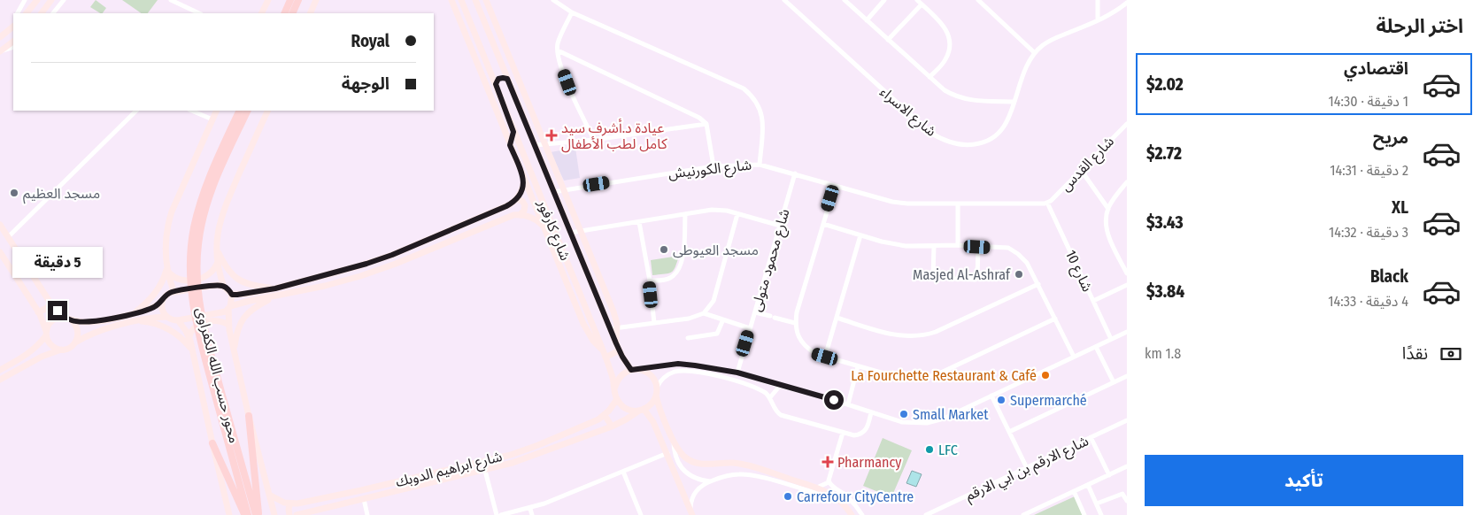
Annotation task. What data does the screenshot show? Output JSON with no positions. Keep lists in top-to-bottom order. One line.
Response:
{"streets":{"main road":["محور حسب الله الكفراوى"],"street":["شارع الاسراء","شارع القدس","شارع الكورنيش","شارع كارفور","شارع محمود متولى","شارع 10","شارع الارقم بن ابي الارقم","شارع ابراهيم الدوبك"]},"crossings":[["شارع القدس","شارع الكورنيش"],["شارع القدس","شارع 10"],["شارع الكورنيش","شارع كارفور"],["شارع الكورنيش","شارع محمود متولى"],["شارع الكورنيش","شارع 10"],["شارع كارفور","شارع ابراهيم الدوبك"]],"places":{"health":["عيادة د.أشرف سيد كامل لطب الأطفال","Pharmancy"],"other":["مسجد العظيم","مسجد العيوطى","Masjed Al-Ashraf","La Fourchette Restaurant & Café","Supermarché","Small Market","LFC","Carrefour CityCentre"]},"page":{"heading":"اختر الرحلة","banner":["Royal","الوجهة"],"list":[{"name":"اقتصادي","note":"1 دقيقة · 14:30","value":"$2.02"},{"name":"مريح","note":"2 دقيقة · 14:31","value":"$2.72"},{"name":"XL","note":"3 دقيقة · 14:32","value":"$3.43"},{"name":"Black","note":"4 دقيقة · 14:33","value":"$3.84"}],"bubble":"5 دقيقة","pay":["نقدًا","1.8 km"],"buttons":"تأكيد"}}
